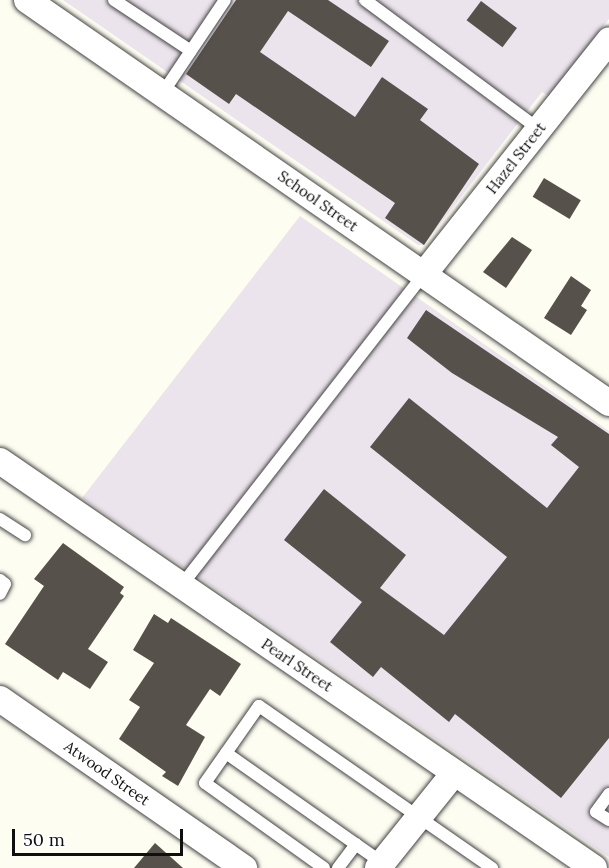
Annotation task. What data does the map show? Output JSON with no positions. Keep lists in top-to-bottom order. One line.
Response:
{"streets":{"street":["Hazel Street","School Street","Pearl Street","Atwood Street"]},"crossings":[["Hazel Street","School Street"]],"scale_bar":"50 m"}
